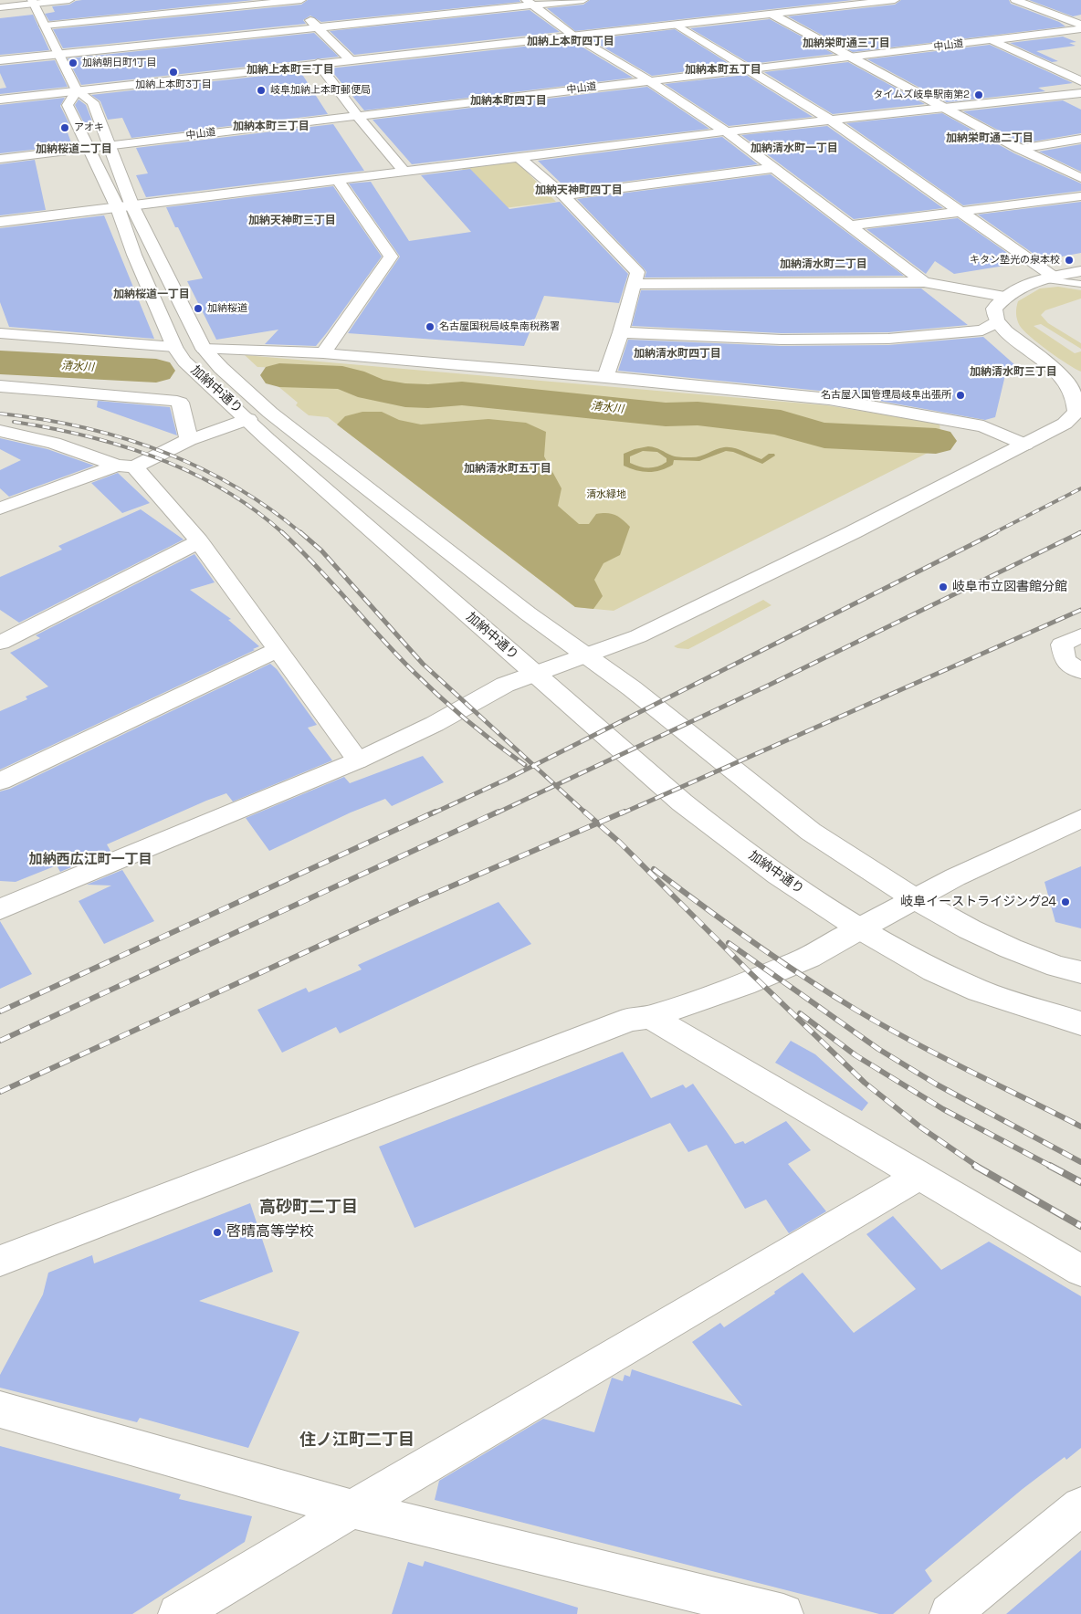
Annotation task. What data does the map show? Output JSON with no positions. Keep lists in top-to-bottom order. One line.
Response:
{"streets":{"main road":["中山道","加納中通り"]},"crossings":[["中山道","加納中通り"]],"districts":["加納上本町四丁目","加納栄町通三丁目","加納上本町三丁目","加納本町五丁目","加納本町四丁目","加納本町三丁目","加納栄町通二丁目","加納清水町一丁目","加納桜道二丁目","加納天神町四丁目","加納天神町三丁目","加納清水町二丁目","加納桜道一丁目","加納清水町四丁目","加納清水町三丁目","加納清水町五丁目","加納西広江町一丁目","高砂町二丁目","住ノ江町二丁目"],"water":["清水川"],"parks":["清水緑地"],"places":["加納朝日町1丁目","加納上本町3丁目","岐阜加納上本町郵便局","タイムズ岐阜駅南第2","アオキ","キタン塾光の泉本校","加納桜道","名古屋国税局岐阜南税務署","名古屋入国管理局岐阜出張所","岐阜市立図書館分館","岐阜イーストライジング24","啓晴高等学校"]}
